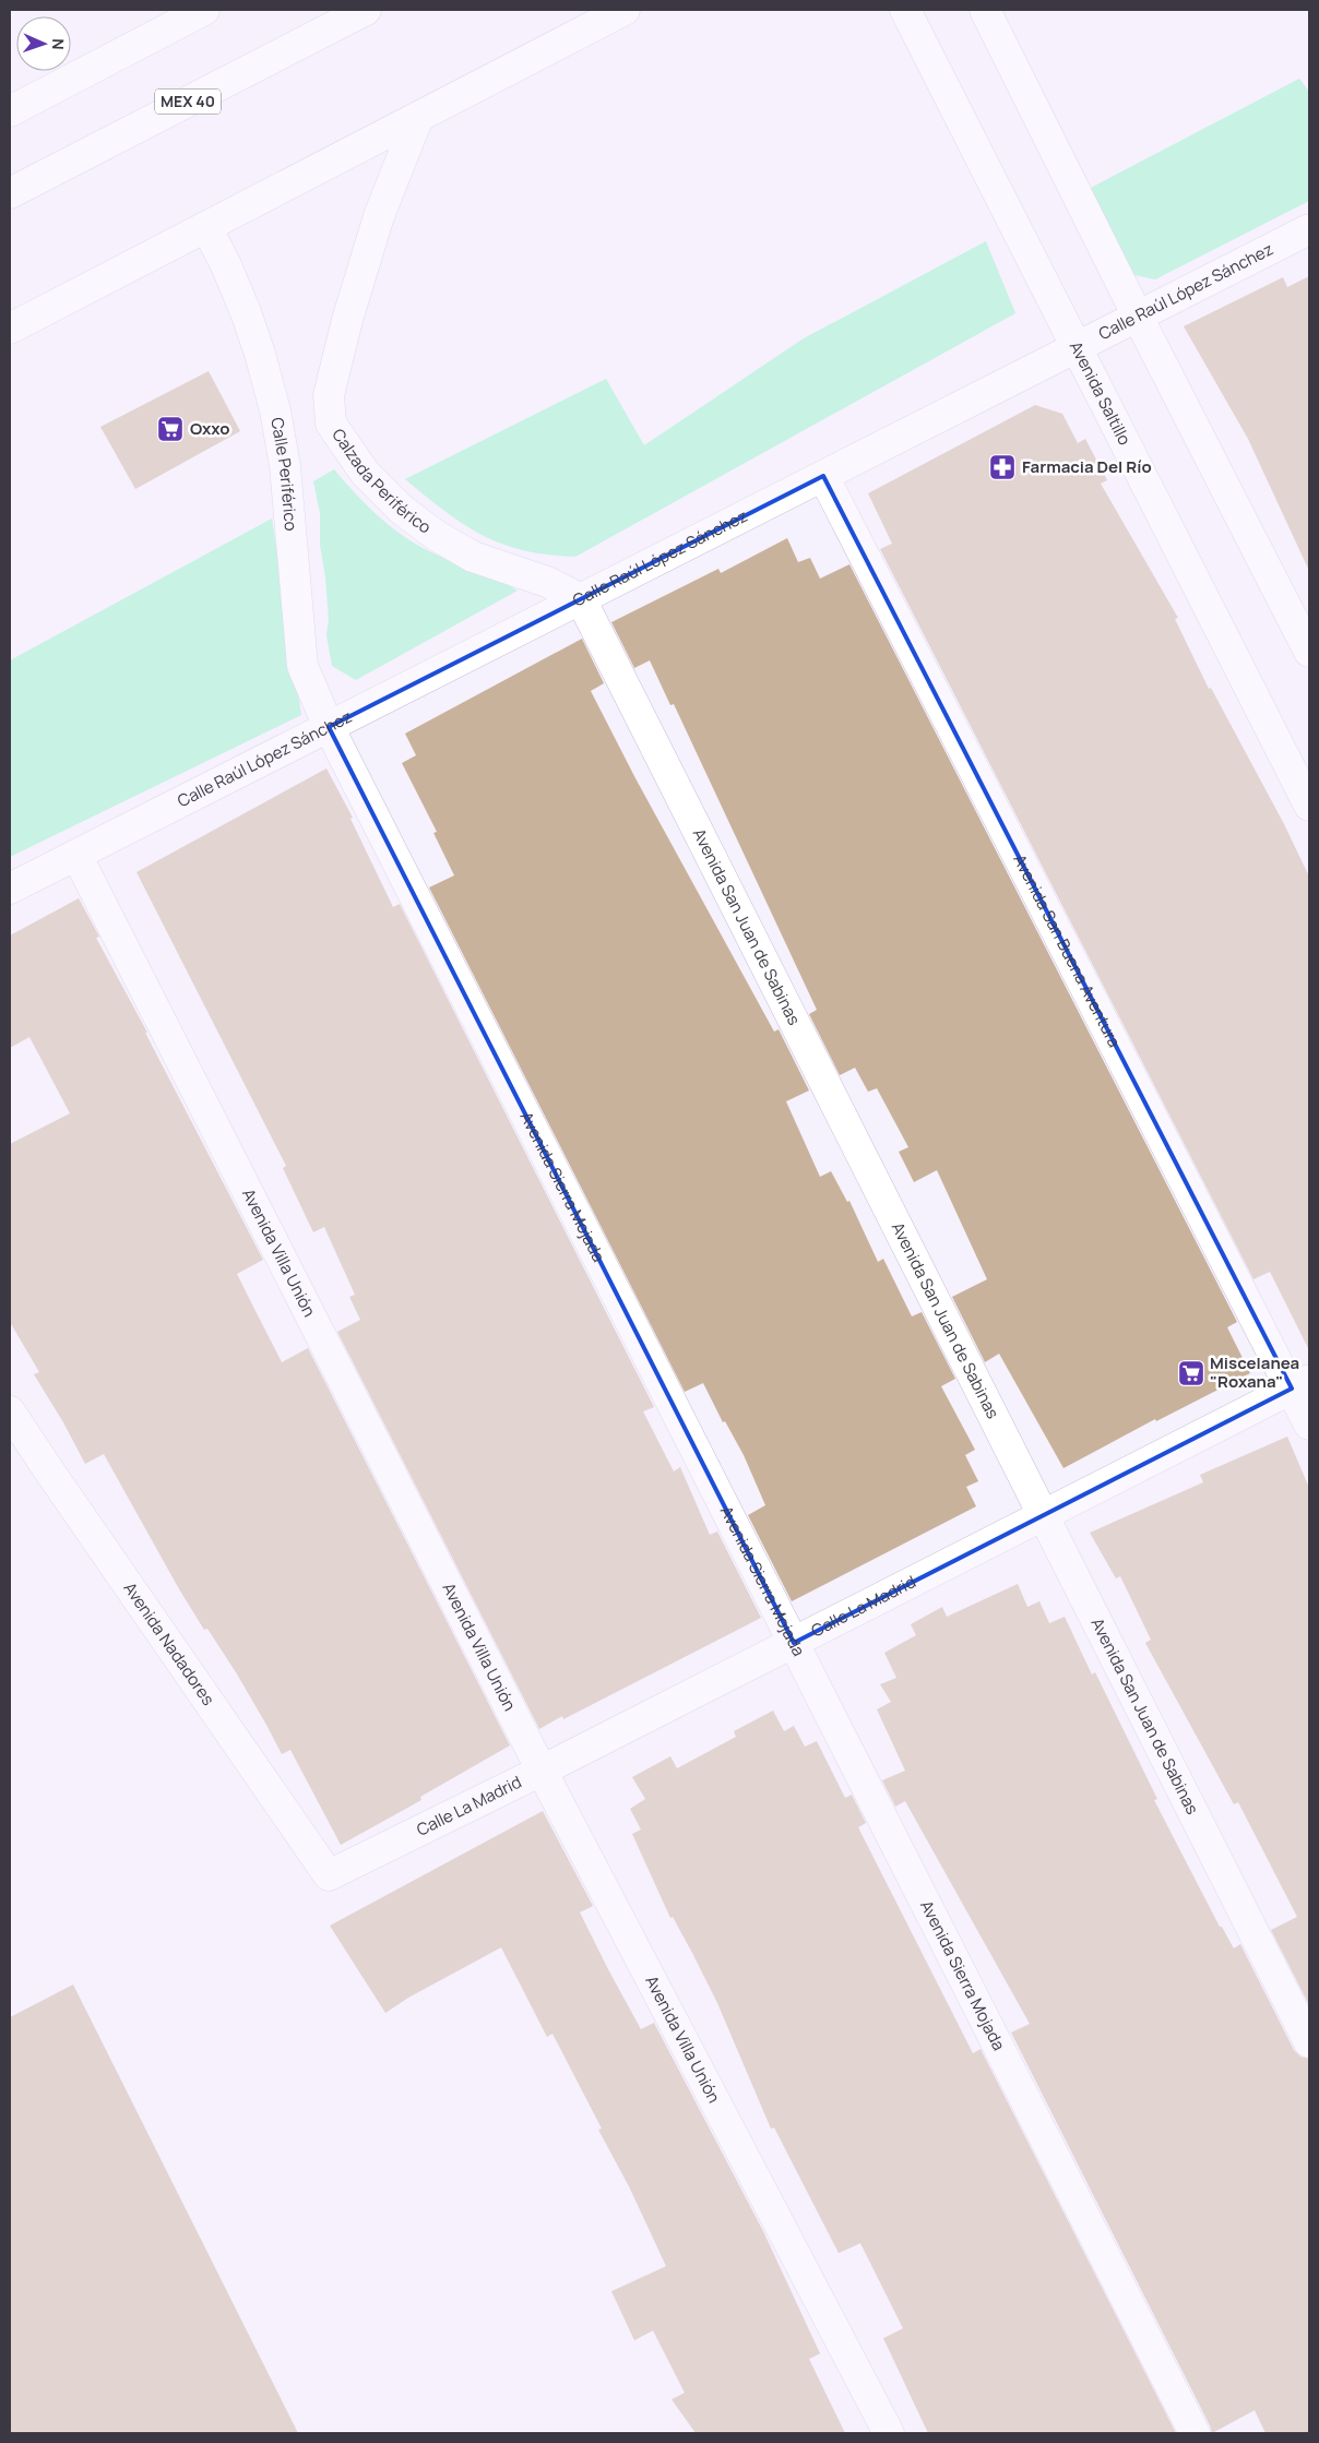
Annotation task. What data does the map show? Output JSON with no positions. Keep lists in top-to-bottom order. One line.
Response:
{"streets":{"main road":["MEX 40","Calle Raúl López Sánchez","Avenida Saltillo","Calle Periférico","Calzada Periférico","Avenida San Juan de Sabinas","Avenida San Buena Aventura","Avenida Sierra Mojada","Avenida Villa Unión","Calle La Madrid","Avenida Nadadores"]},"crossings":[["Calle Raúl López Sánchez","Avenida Saltillo"],["Calle Raúl López Sánchez","Calle Periférico"],["Calle Raúl López Sánchez","Calzada Periférico"],["Calle Raúl López Sánchez","Avenida San Juan de Sabinas"],["Calle Raúl López Sánchez","Avenida San Buena Aventura"],["Calle Raúl López Sánchez","Avenida Sierra Mojada"],["Calle Raúl López Sánchez","Avenida Villa Unión"],["Calle Periférico","Avenida Sierra Mojada"],["Calzada Periférico","Avenida San Juan de Sabinas"],["Avenida San Juan de Sabinas","Calle La Madrid"],["Avenida San Buena Aventura","Calle La Madrid"],["Avenida Sierra Mojada","Calle La Madrid"],["Avenida Villa Unión","Calle La Madrid"],["Calle La Madrid","Avenida Nadadores"]],"places":{"supermarket":["Oxxo","Miscelanea \"Roxana\""],"pharmacy":["Farmacia Del Río"]},"north":"right"}
